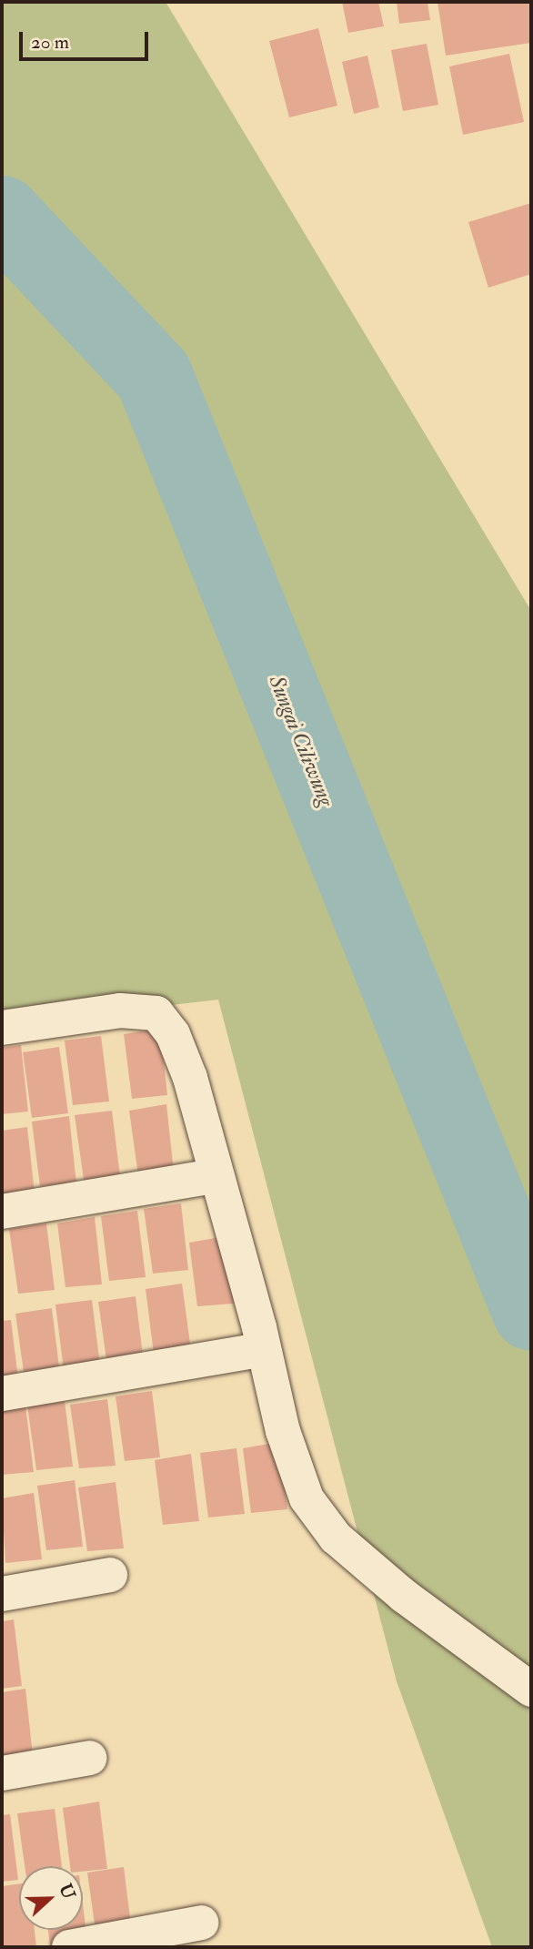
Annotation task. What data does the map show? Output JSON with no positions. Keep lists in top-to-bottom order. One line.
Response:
{"water":["Sungai Ciliwung"],"scale_bar":"20 m","north":"right"}
